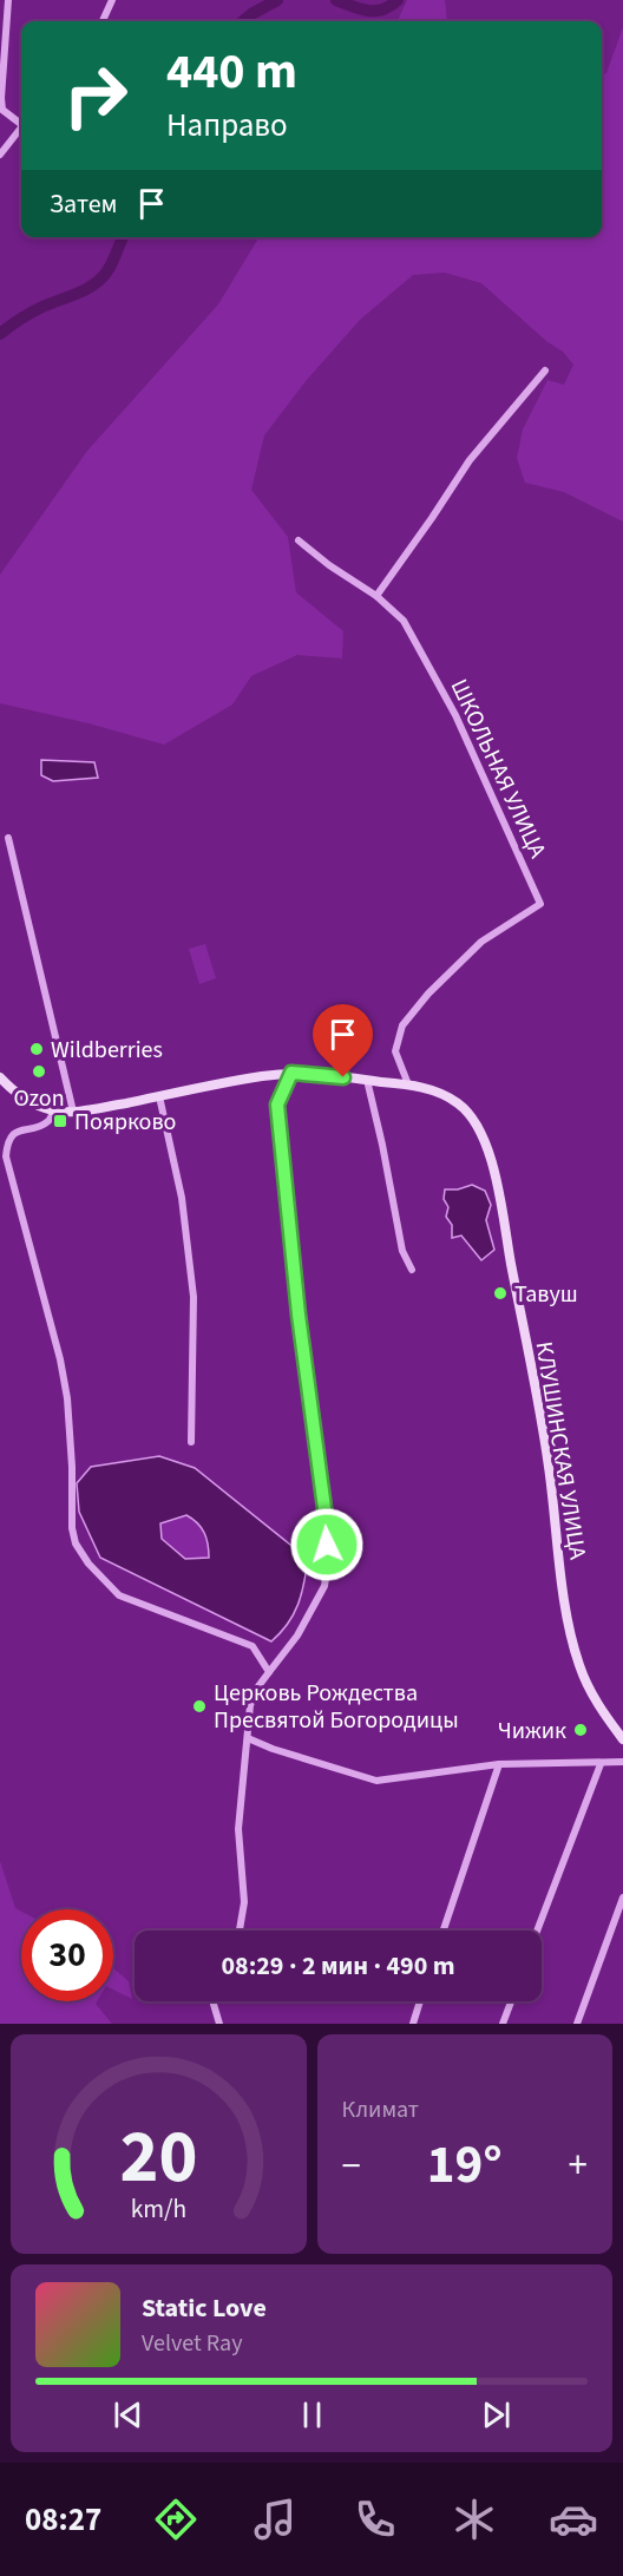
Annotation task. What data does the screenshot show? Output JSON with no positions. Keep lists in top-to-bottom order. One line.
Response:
{"streets":{"main road":["КЛУШИНСКАЯ УЛИЦА"],"street":["ШКОЛЬНАЯ УЛИЦА"]},"crossings":[["ШКОЛЬНАЯ УЛИЦА","КЛУШИНСКАЯ УЛИЦА"]],"places":{"other":["Wildberries","Ozon","Тавуш","Церковь Рождества Пресвятой Богородицы","Чижик"],"transit":["Поярково"]},"page":{"turn":["440 m","Направо"],"then":"Затем","limit":"30","trip":"08:29 · 2 мин · 490 m","tile":"Климат","heat":["−","19°","+"],"song":["Static Love","Velvet Ray"],"tabs":"08:27","gauge":["20","km/h"]}}
